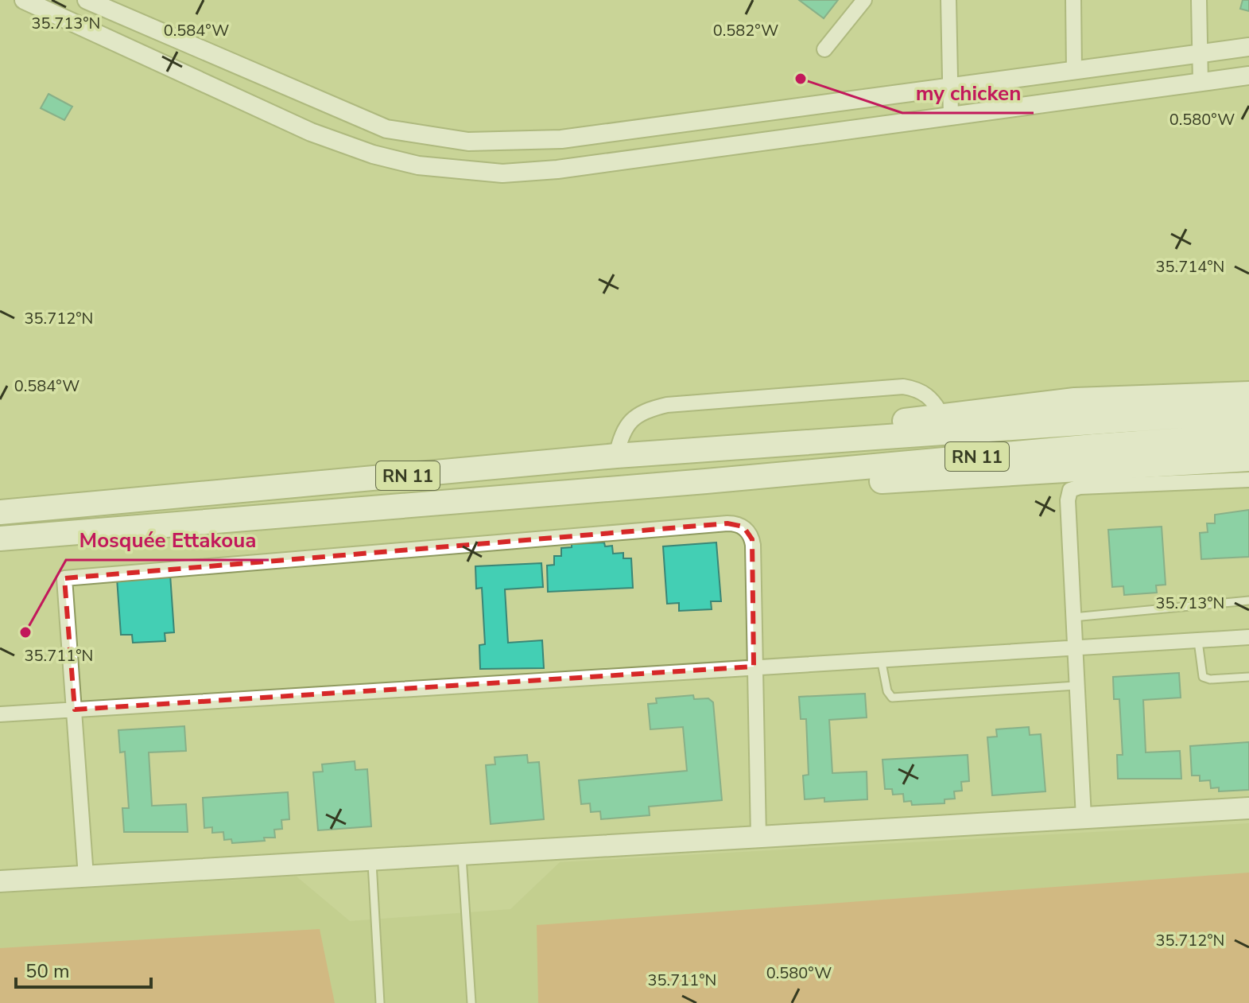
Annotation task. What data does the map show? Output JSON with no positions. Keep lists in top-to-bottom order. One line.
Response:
{"streets":{"highway":["RN 11"]},"places":["my chicken","Mosquée Ettakoua"],"scale_bar":"50 m","coordinates":["35.713°N","0.584°W","0.582°W","0.580°W","35.714°N","35.712°N","35.711°N"]}
